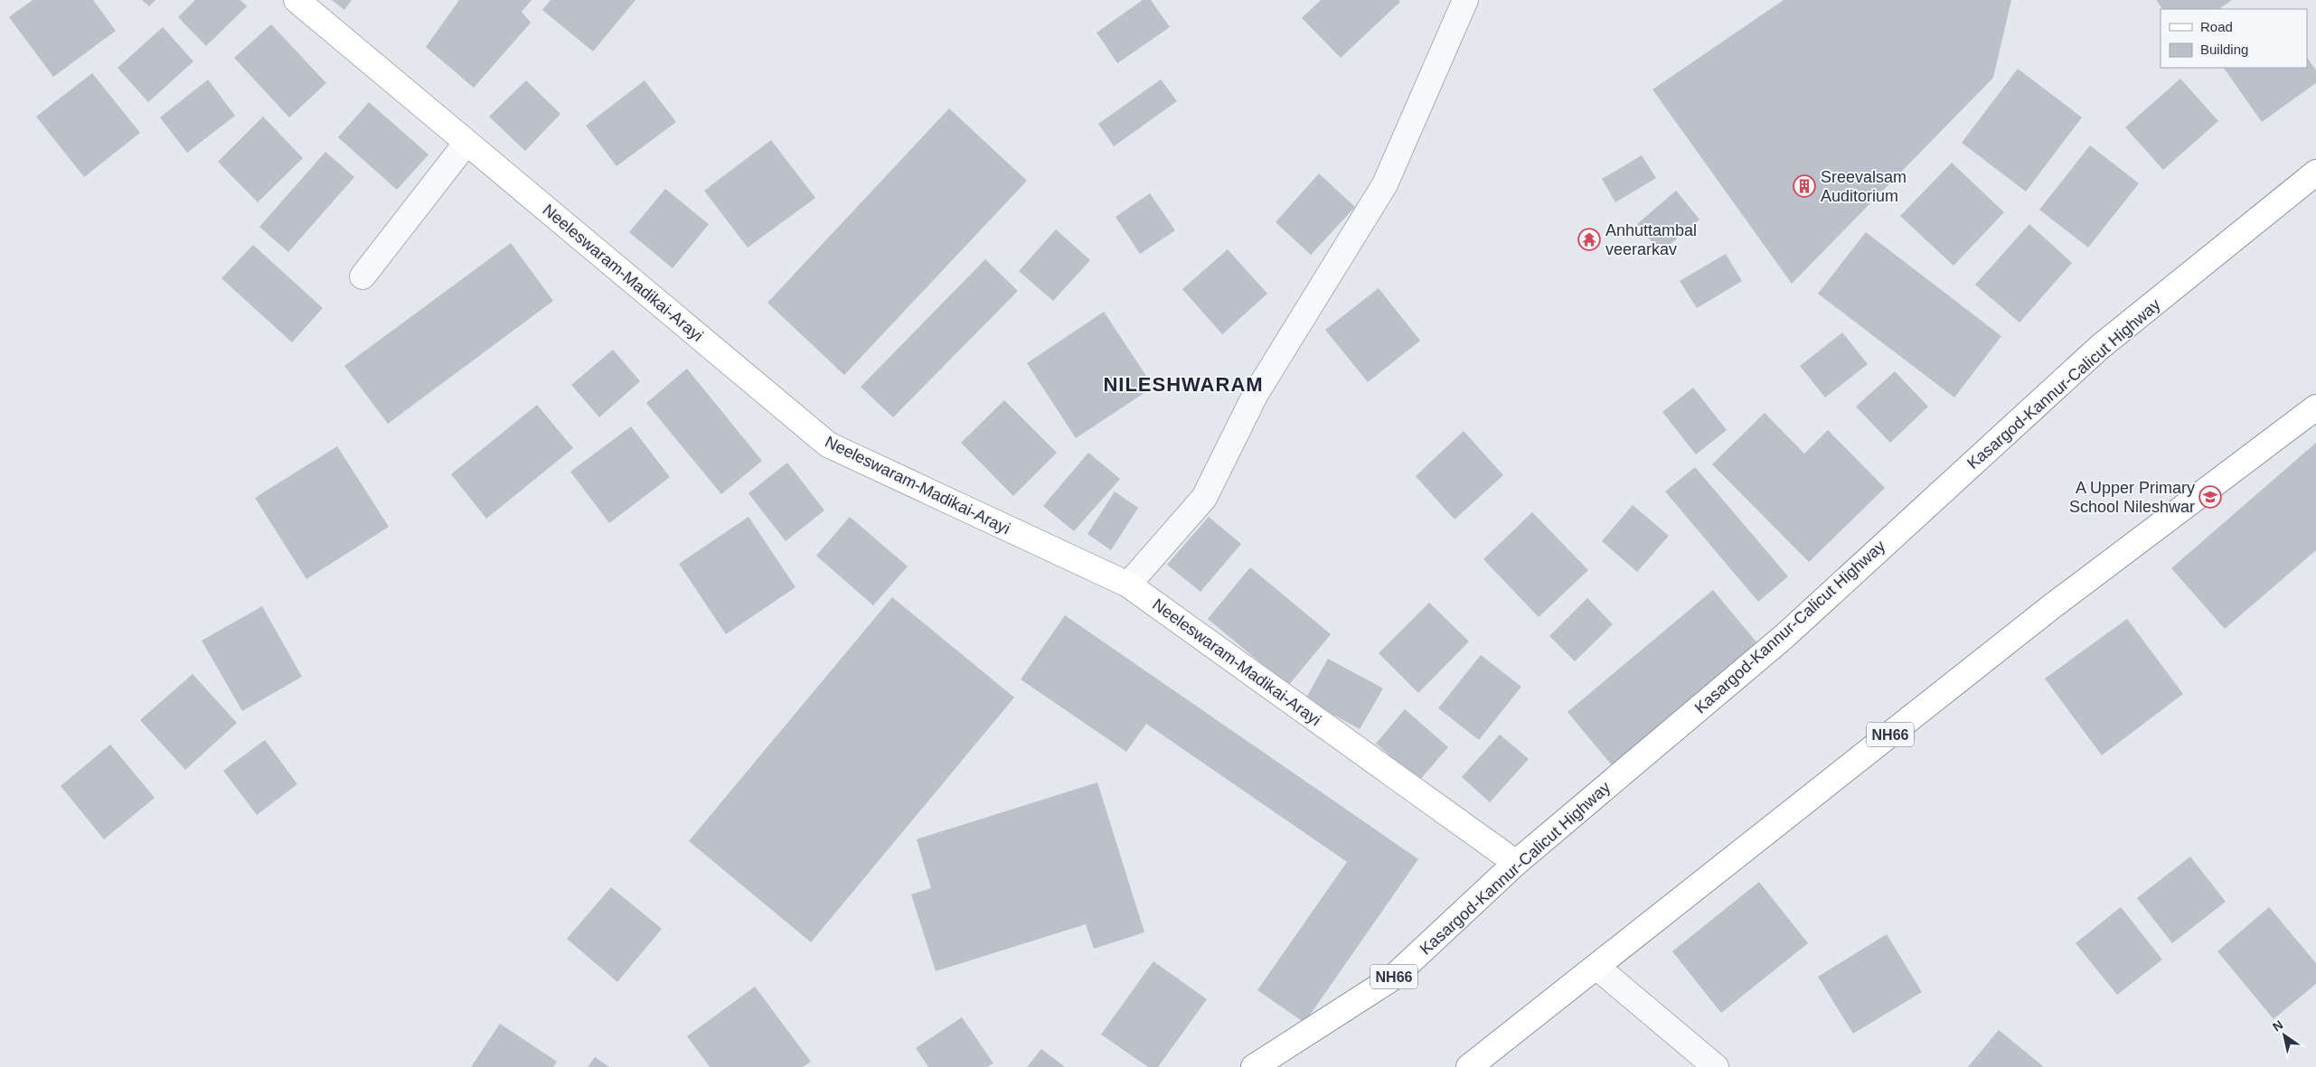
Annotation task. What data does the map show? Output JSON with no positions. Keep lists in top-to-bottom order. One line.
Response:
{"streets":{"main road":["Neeleswaram-Madikai-Arayi","Kasargod-Kannur-Calicut Highway","NH66"]},"crossings":[["Neeleswaram-Madikai-Arayi","Kasargod-Kannur-Calicut Highway"]],"districts":["NILESHWARAM"],"places":{"building":["Sreevalsam Auditorium"],"temple":["Anhuttambal veerarkav"],"school or university":["A Upper Primary School Nileshwar"]},"legend":["Road","Building"],"north":"top left"}
